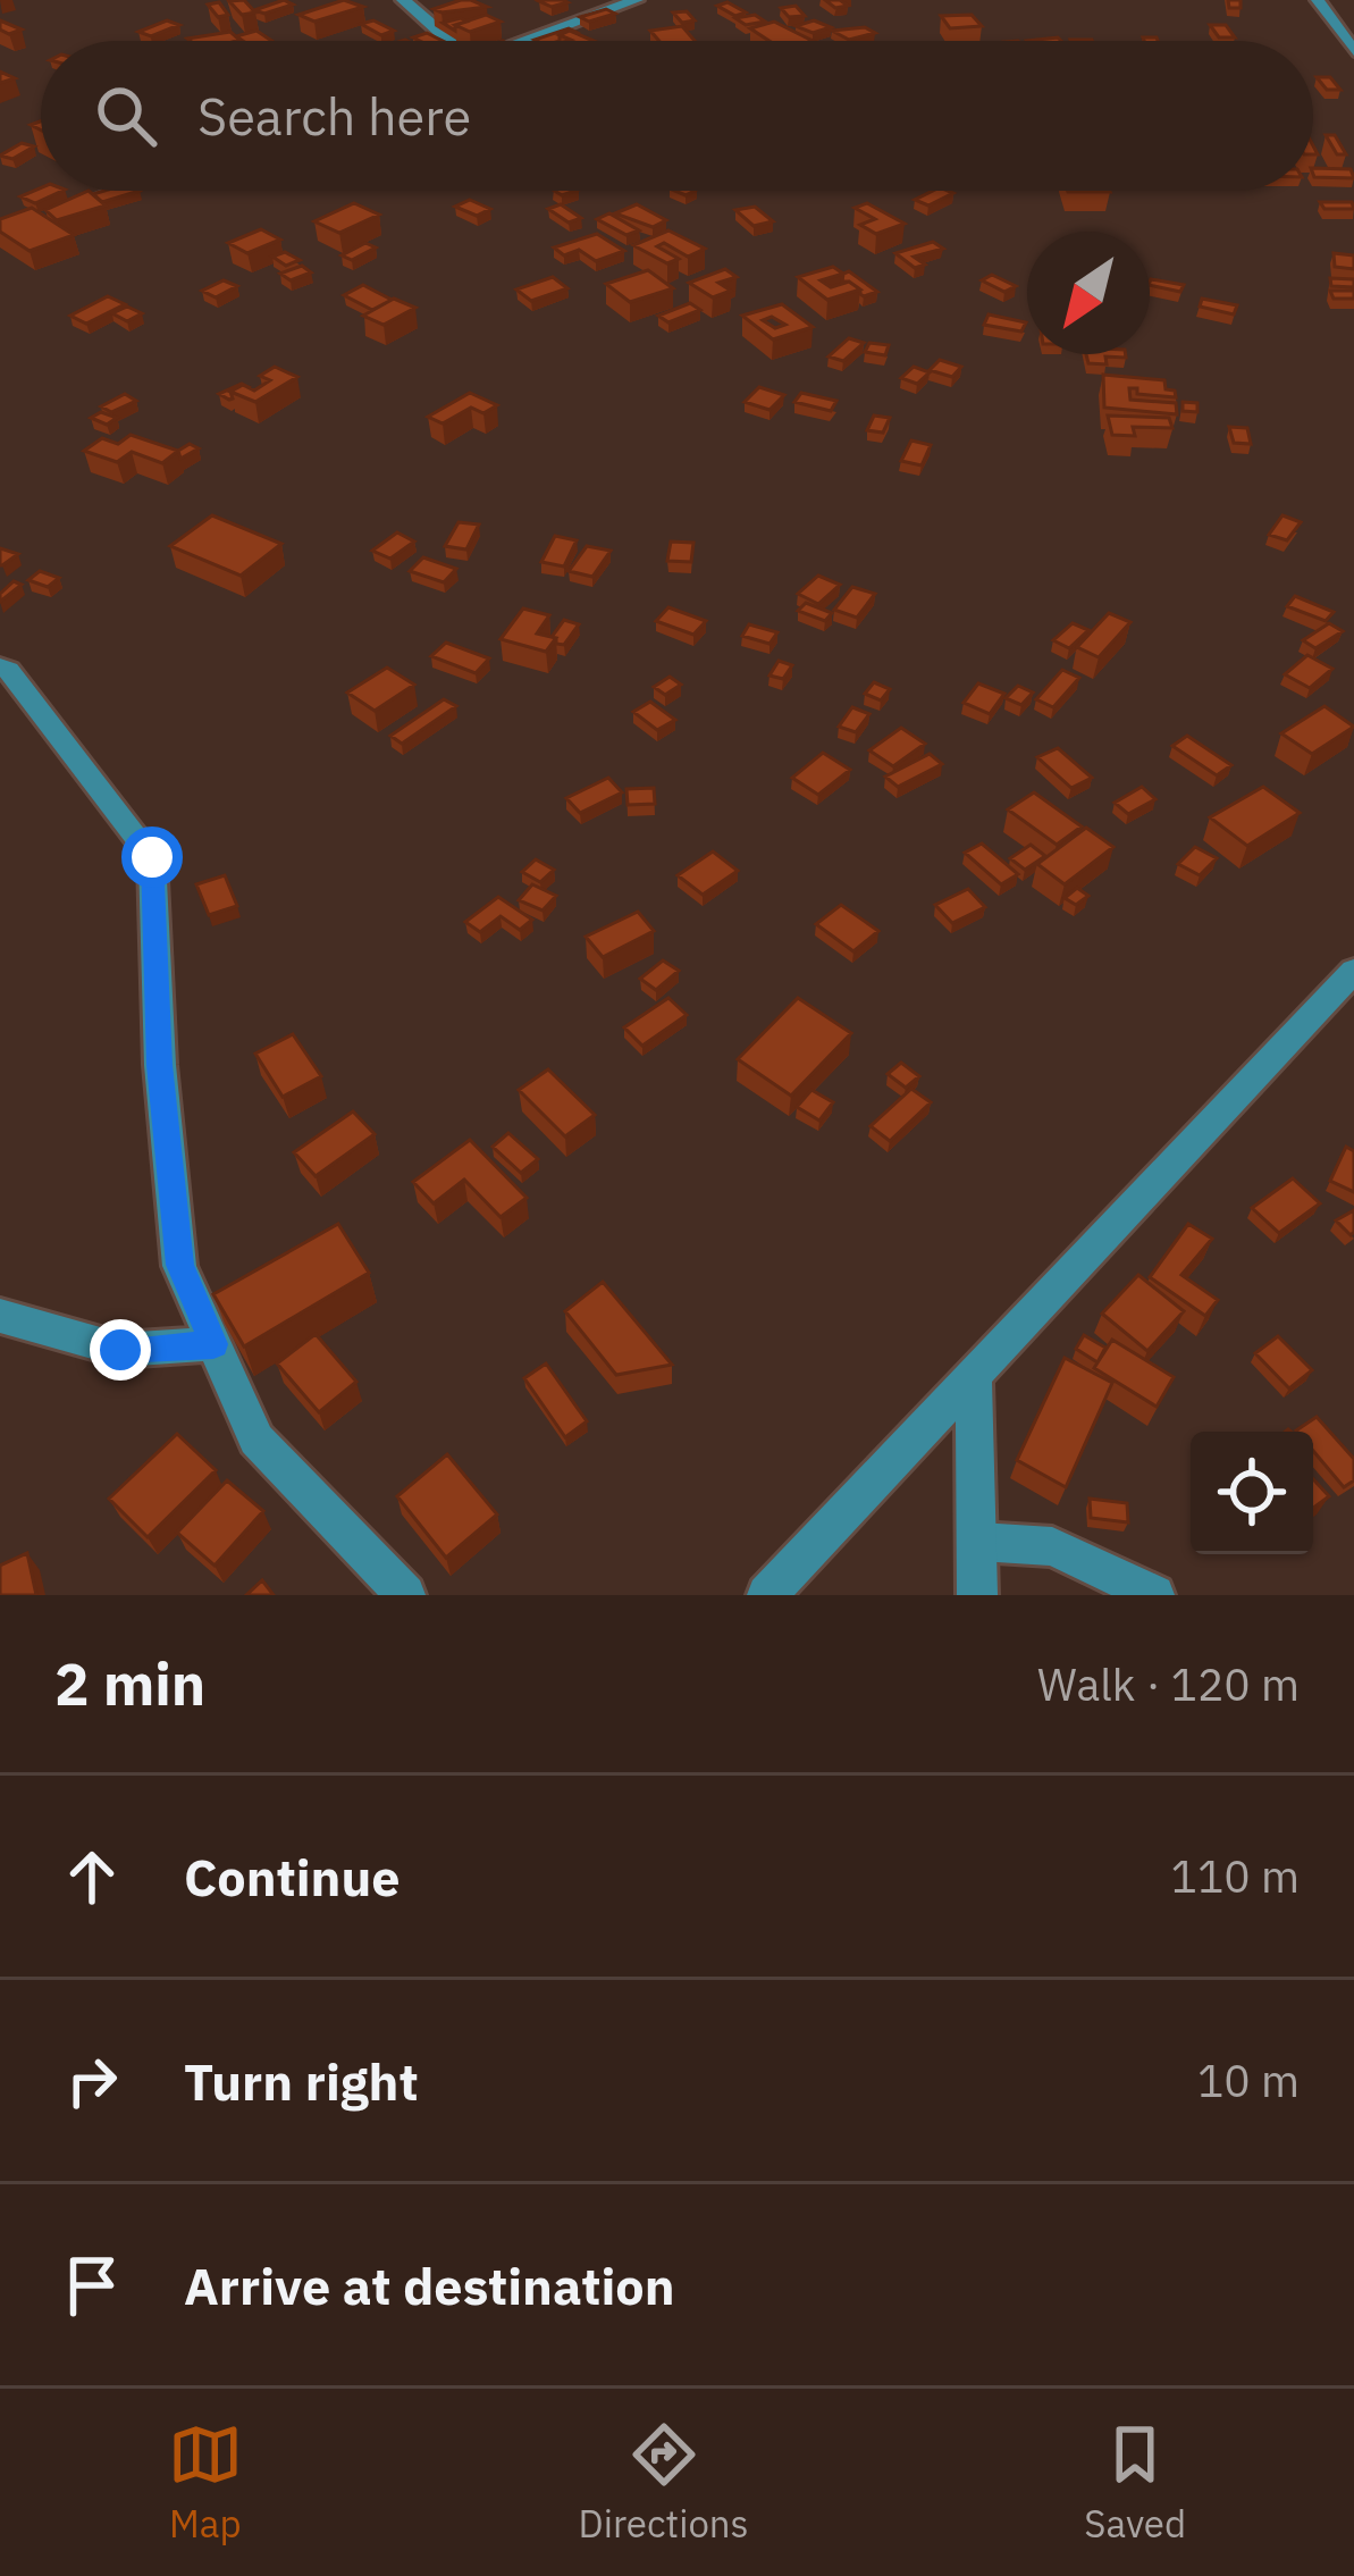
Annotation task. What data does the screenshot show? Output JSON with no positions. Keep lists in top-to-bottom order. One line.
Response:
{"north":"bottom left","page":{"search":"Search here","heading":["2 min","Walk · 120 m"],"list":[["Continue","110 m"],["Turn right","10 m"],"Arrive at destination"],"nav":["Map","Directions","Saved"]}}
